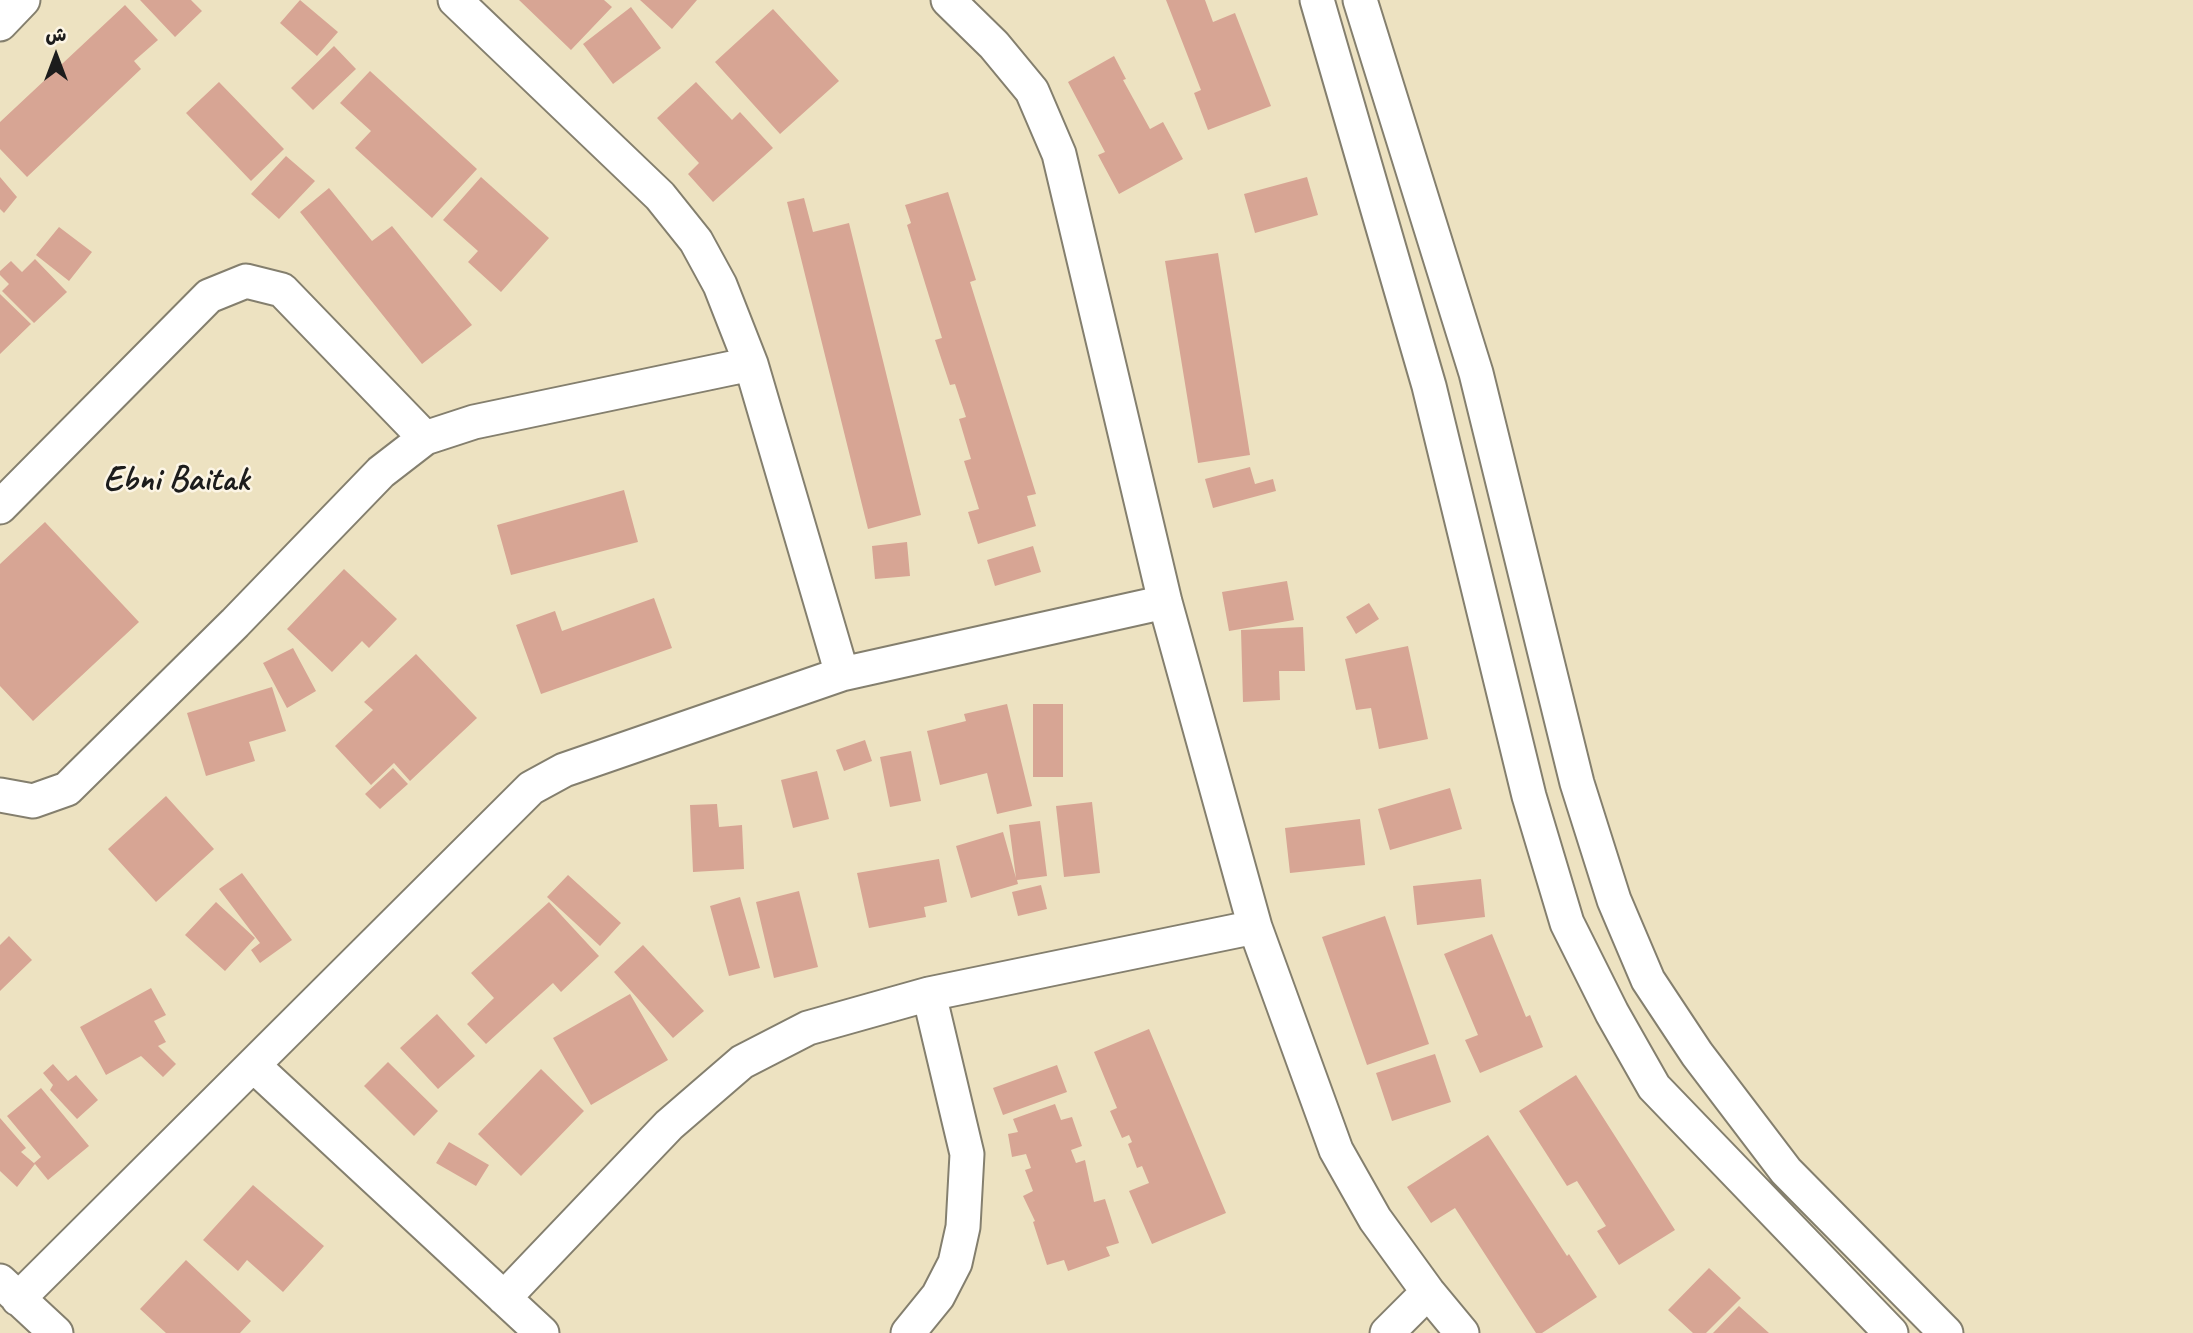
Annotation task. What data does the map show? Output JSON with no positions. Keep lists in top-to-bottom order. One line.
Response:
{"districts":["Ebni Baitak"],"north":"top"}
